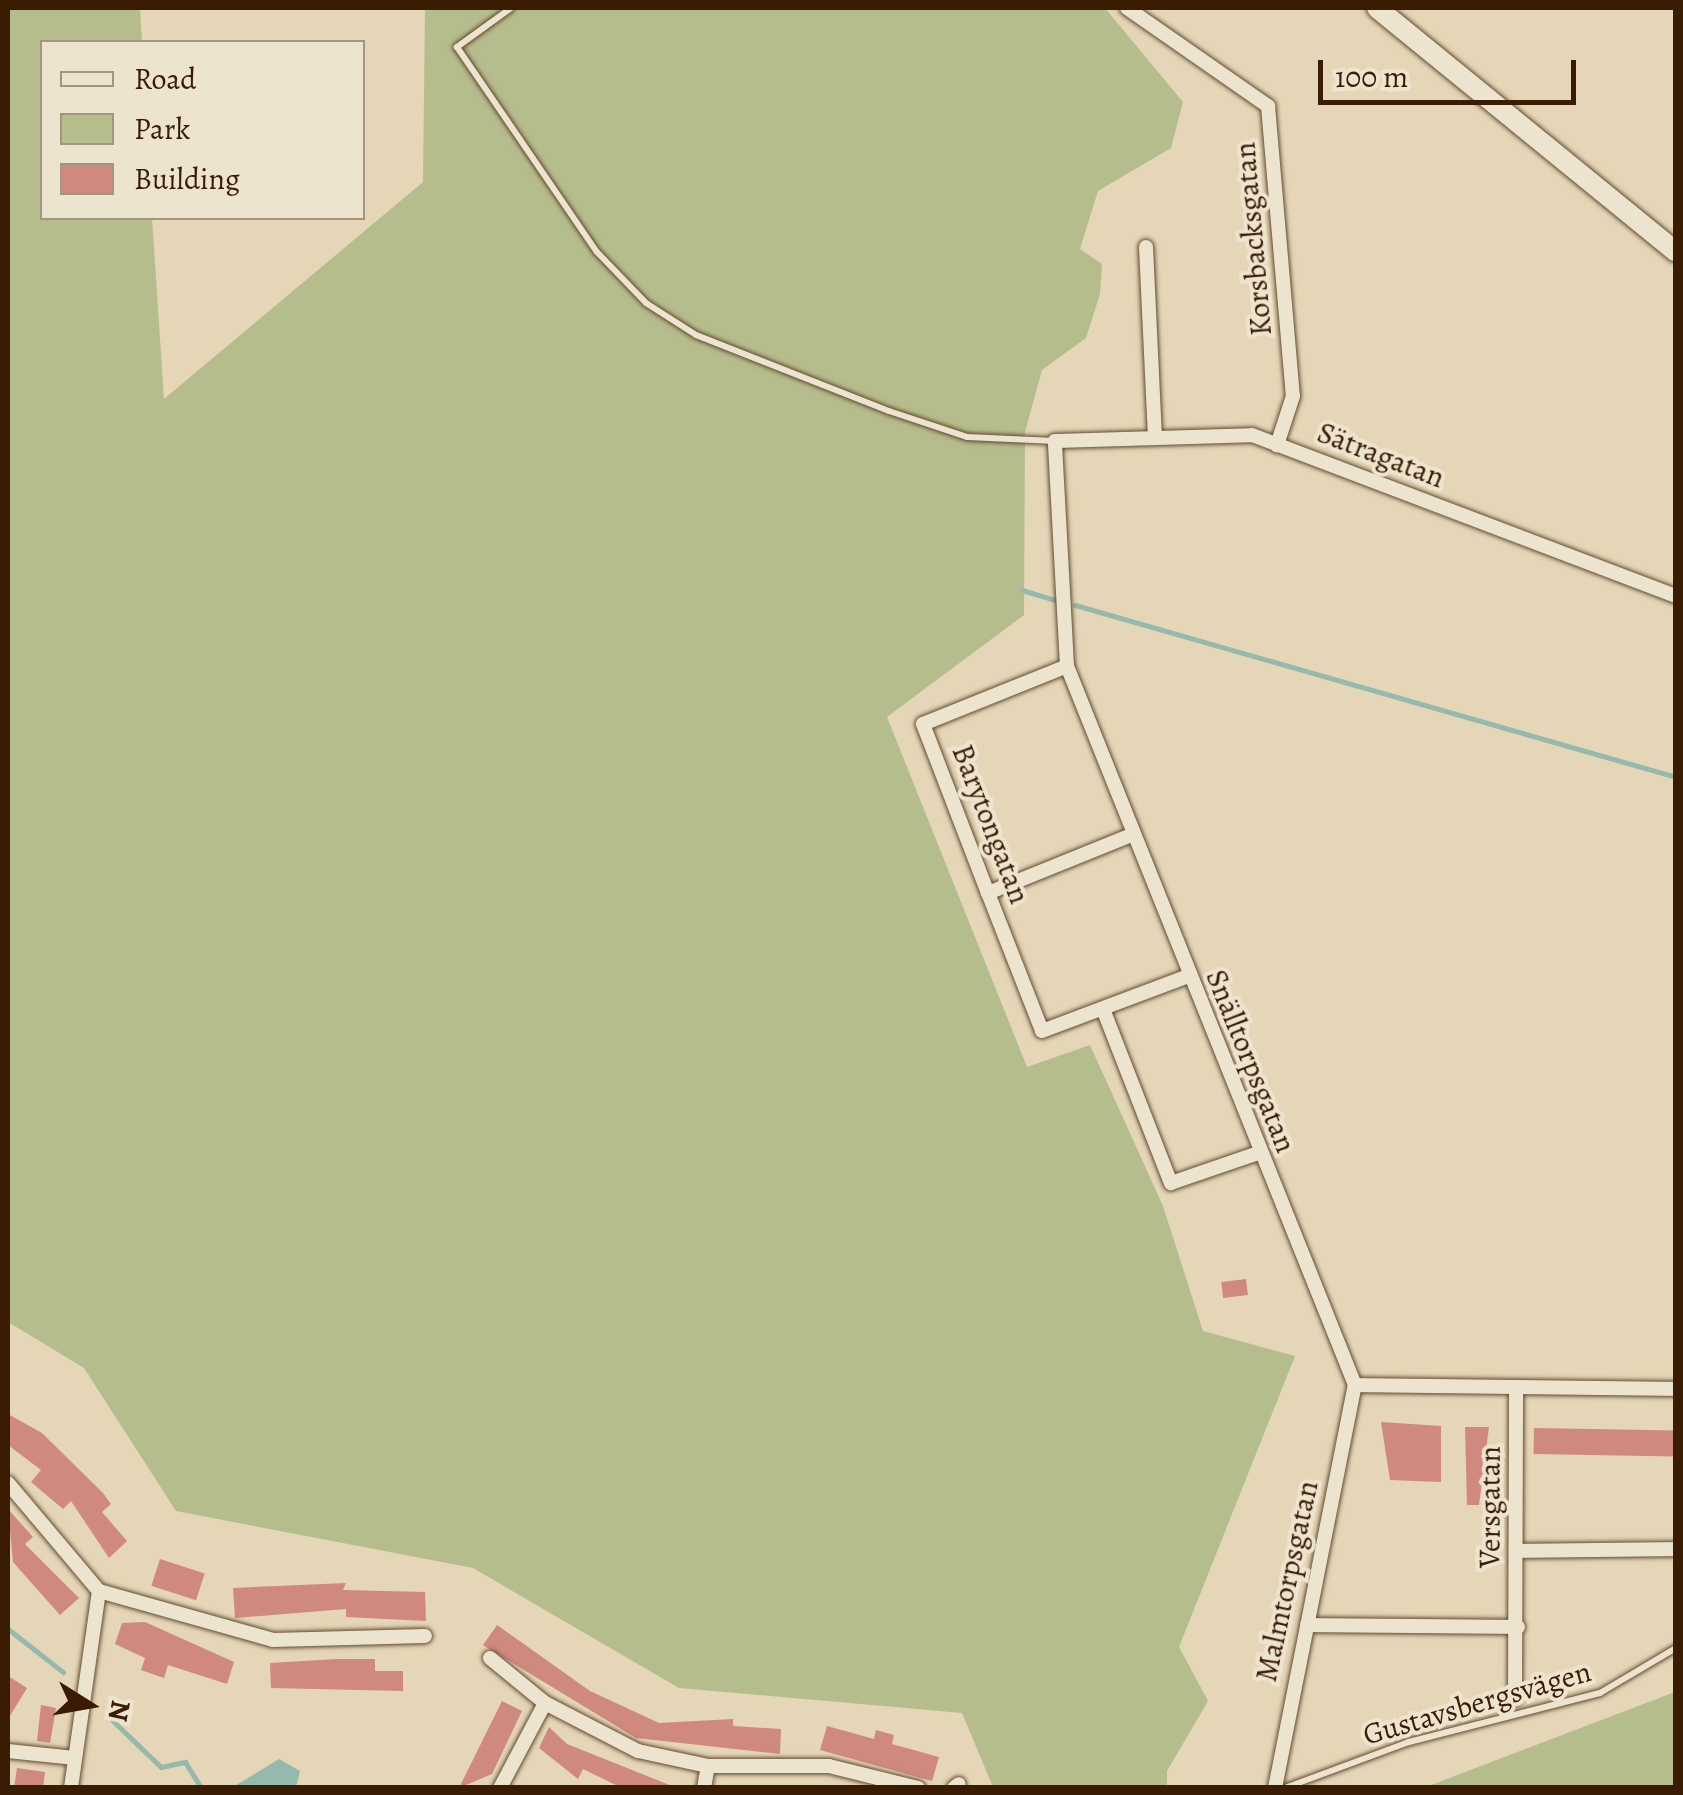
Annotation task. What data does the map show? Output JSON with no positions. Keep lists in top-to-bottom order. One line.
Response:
{"streets":{"street":["Korsbacksgatan","Sätragatan","Barytongatan","Snälltorpsgatan","Versgatan","Malmtorpsgatan"],"lane":["Gustavsbergsvägen"]},"crossings":[["Korsbacksgatan","Sätragatan"],["Sätragatan","Snälltorpsgatan"],["Barytongatan","Snälltorpsgatan"],["Snälltorpsgatan","Malmtorpsgatan"]],"legend":["Road","Park","Building"],"scale_bar":"100 m","north":"right"}
